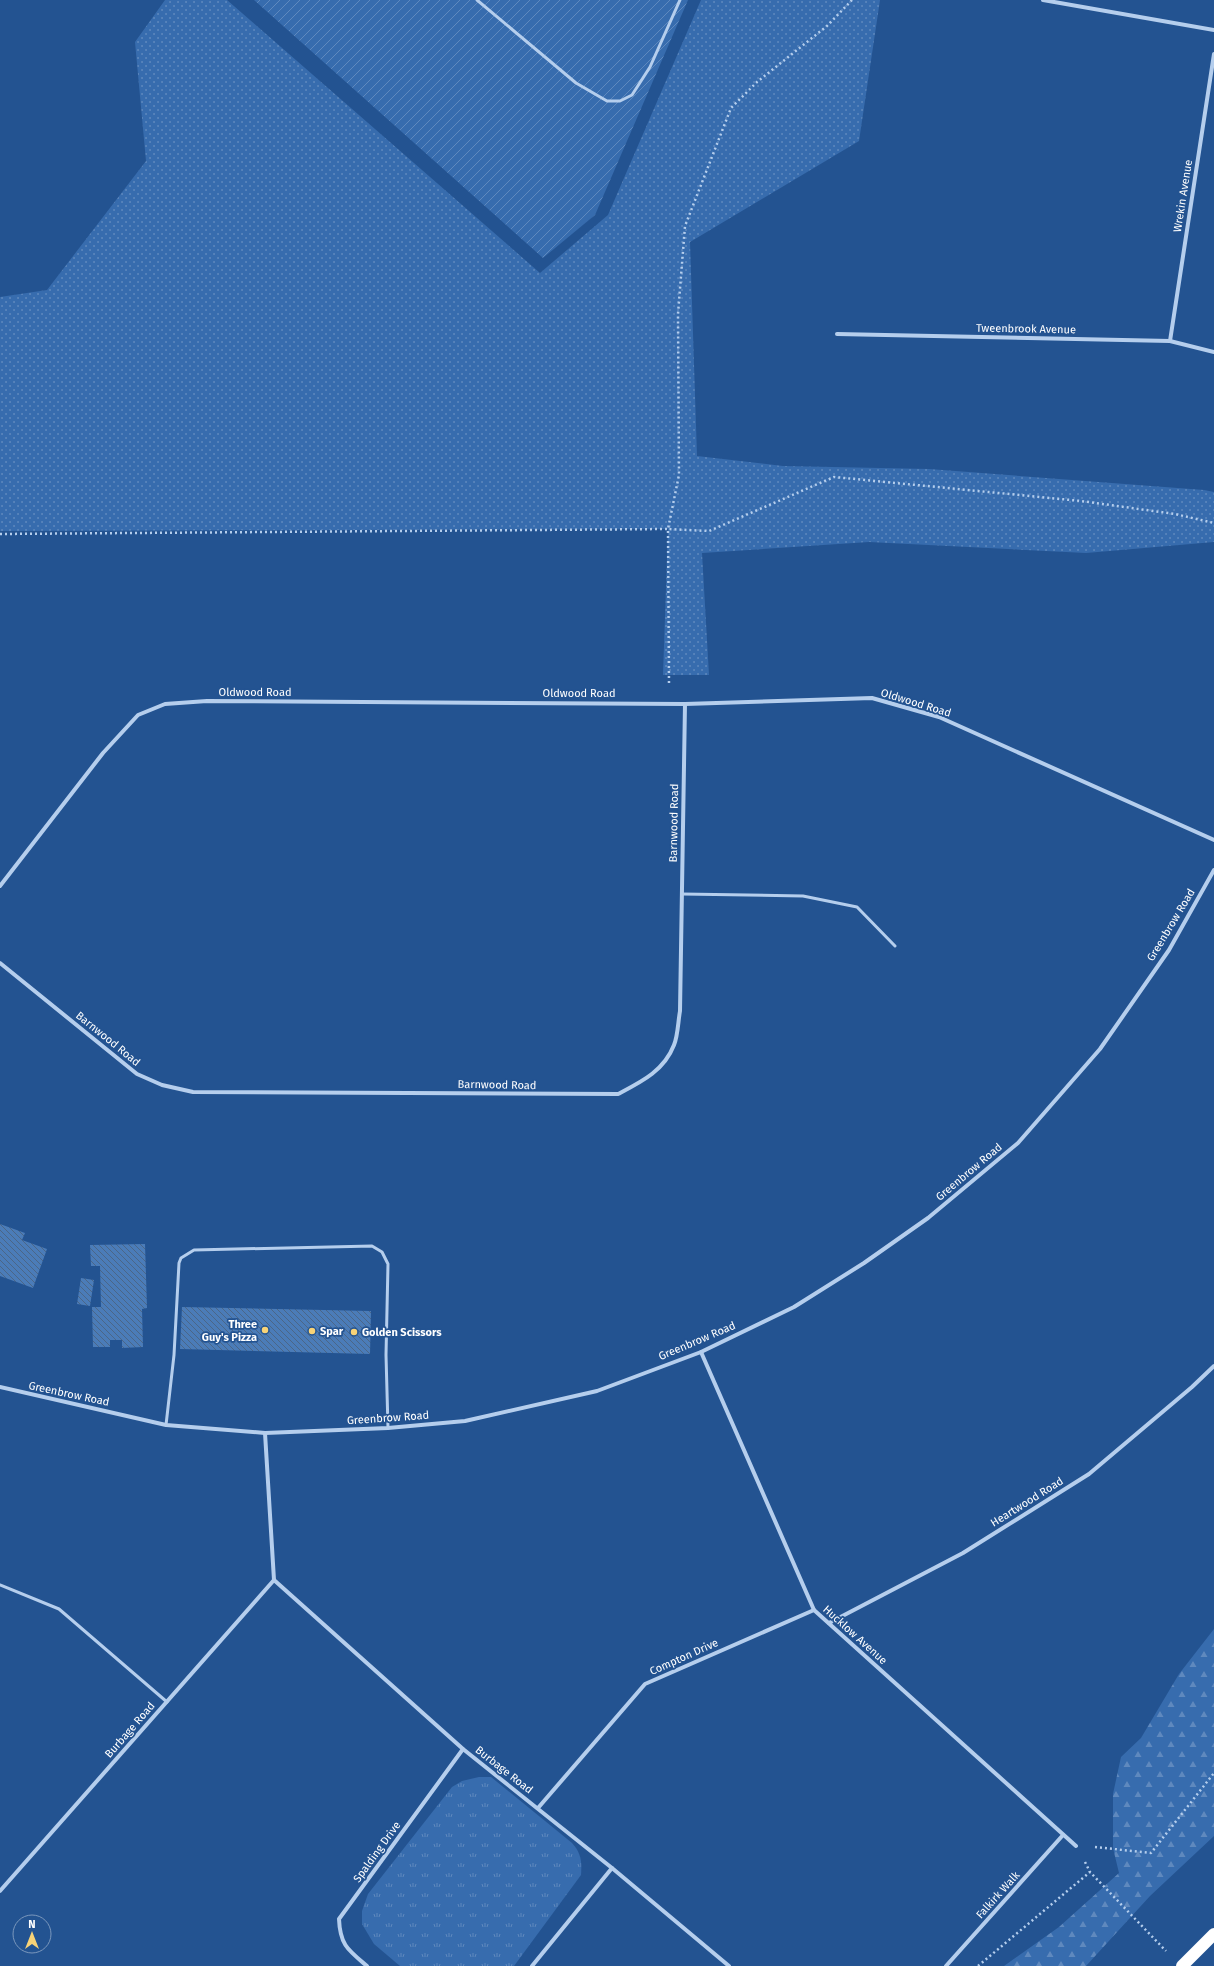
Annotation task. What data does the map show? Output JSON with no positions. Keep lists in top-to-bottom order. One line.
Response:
{"streets":{"street":["Wrekin Avenue","Tweenbrook Avenue","Oldwood Road","Barnwood Road","Greenbrow Road","Heartwood Road","Hucklow Avenue","Compton Drive","Burbage Road","Spalding Drive","Falkirk Walk"]},"crossings":[["Wrekin Avenue","Tweenbrook Avenue"],["Oldwood Road","Barnwood Road"],["Greenbrow Road","Hucklow Avenue"],["Heartwood Road","Hucklow Avenue"],["Hucklow Avenue","Compton Drive"],["Hucklow Avenue","Falkirk Walk"],["Compton Drive","Burbage Road"],["Burbage Road","Spalding Drive"]],"places":["Three Guy's Pizza","Spar","Golden Scissors"],"north":"top"}
